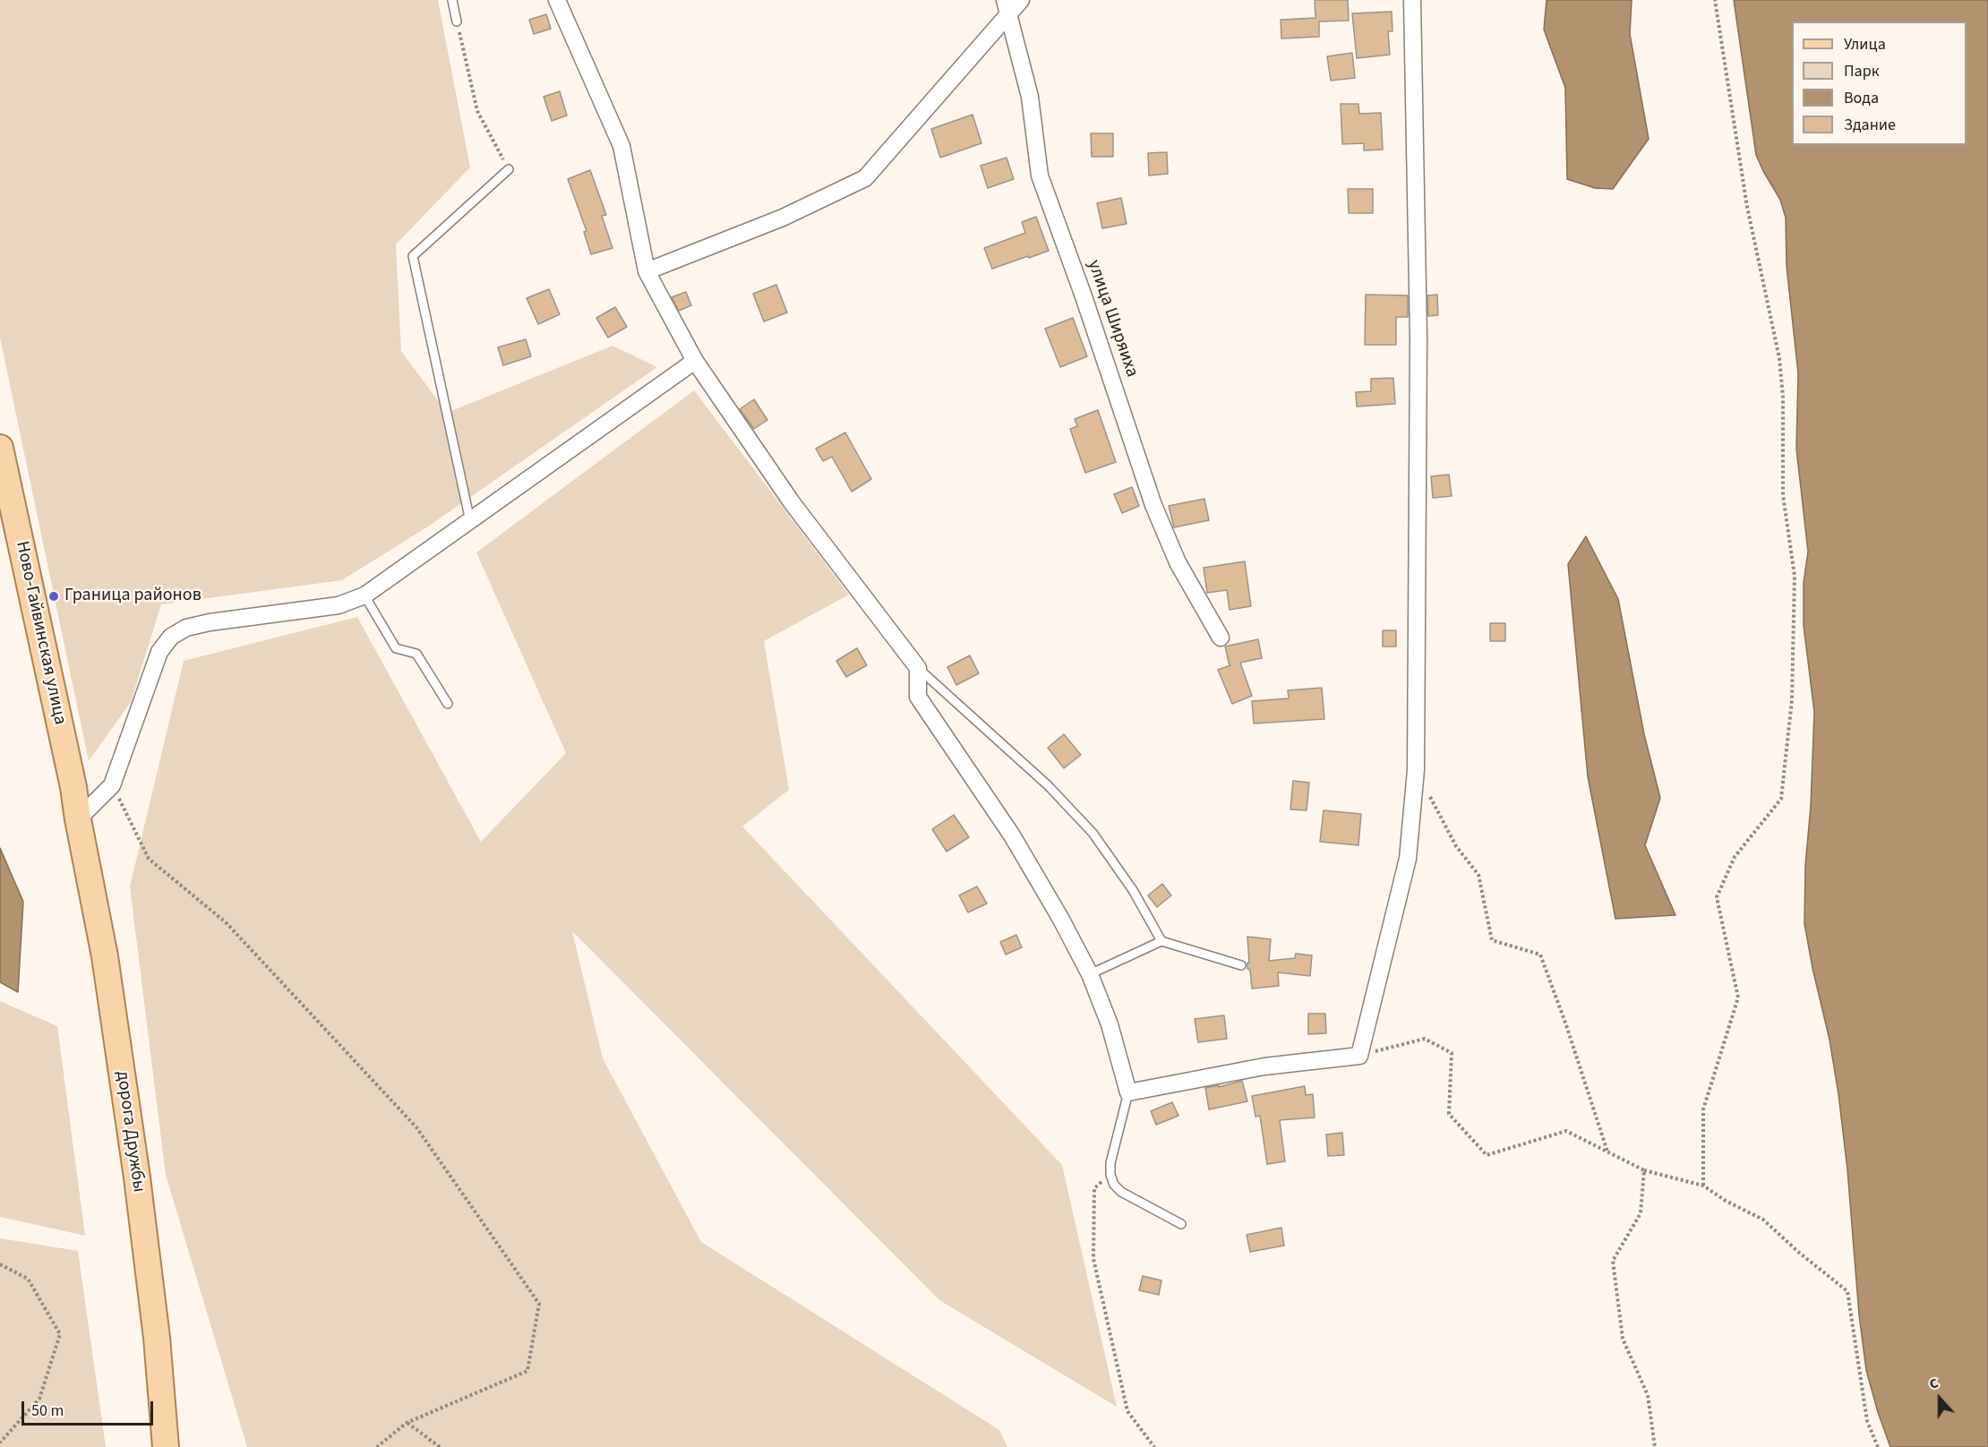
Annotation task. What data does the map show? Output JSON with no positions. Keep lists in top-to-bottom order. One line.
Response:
{"streets":{"main road":["Ново-Гайвинская улица","дорога Дружбы"],"street":["улица Ширяиха"]},"crossings":[["Ново-Гайвинская улица","дорога Дружбы"]],"places":["Граница районов"],"legend":["Улица","Парк","Вода","Здание"],"scale_bar":"50 m","north":"top"}
